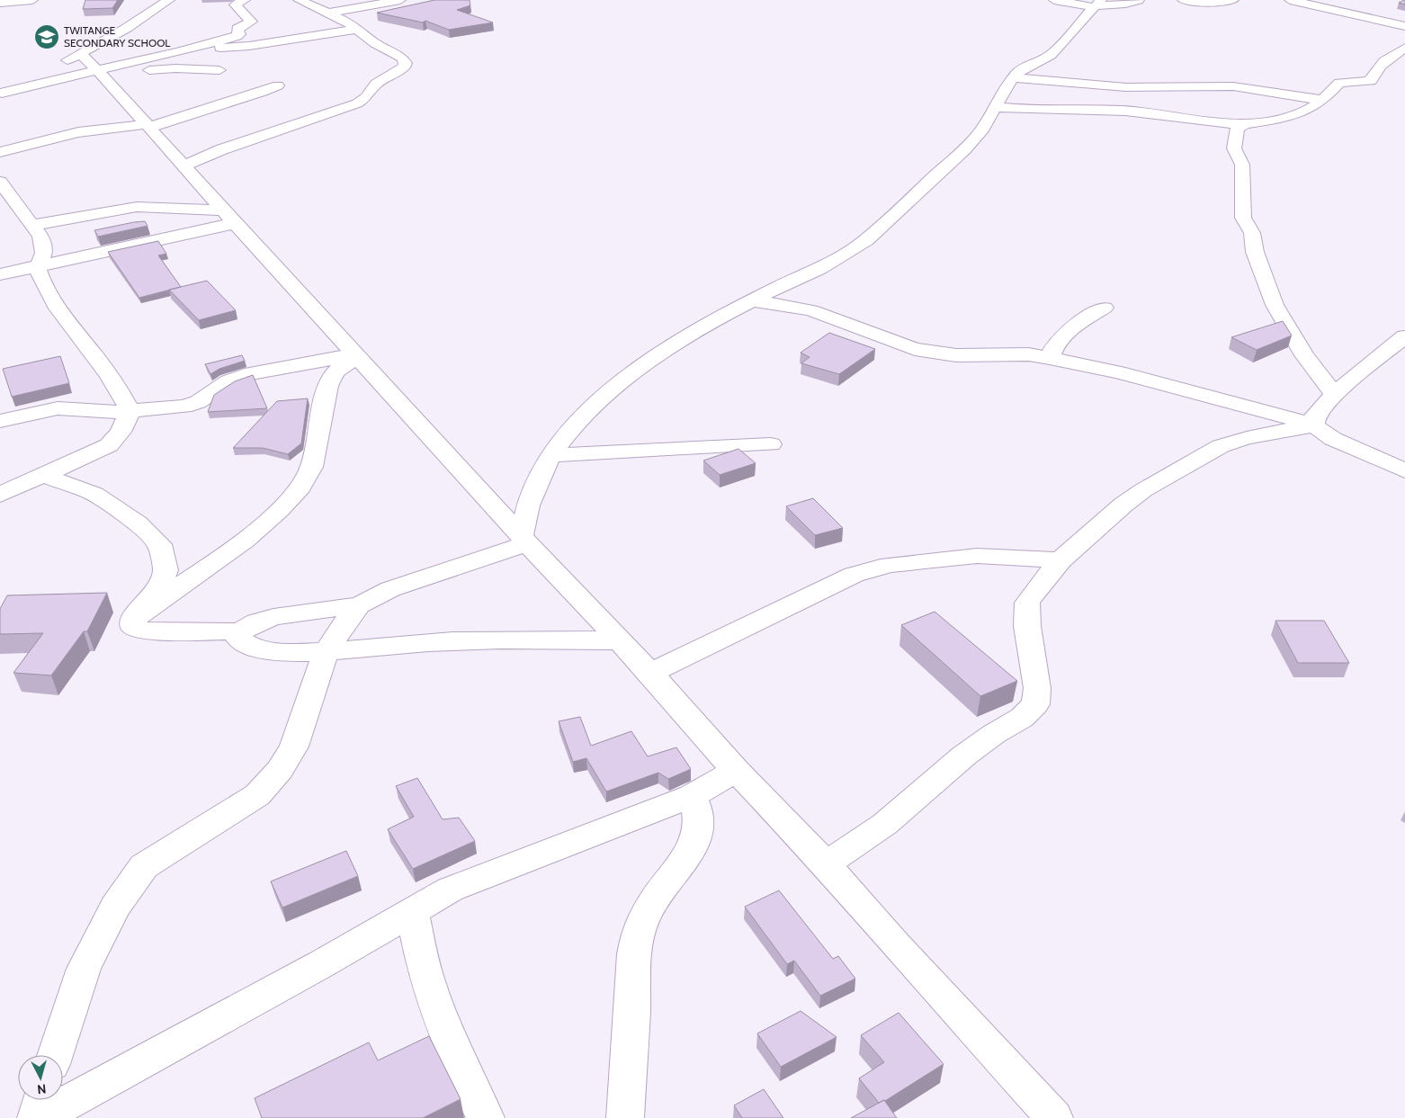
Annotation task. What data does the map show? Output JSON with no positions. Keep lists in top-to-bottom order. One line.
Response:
{"places":{"school or university":["TWITANGE SECONDARY SCHOOL"]},"north":"bottom"}
